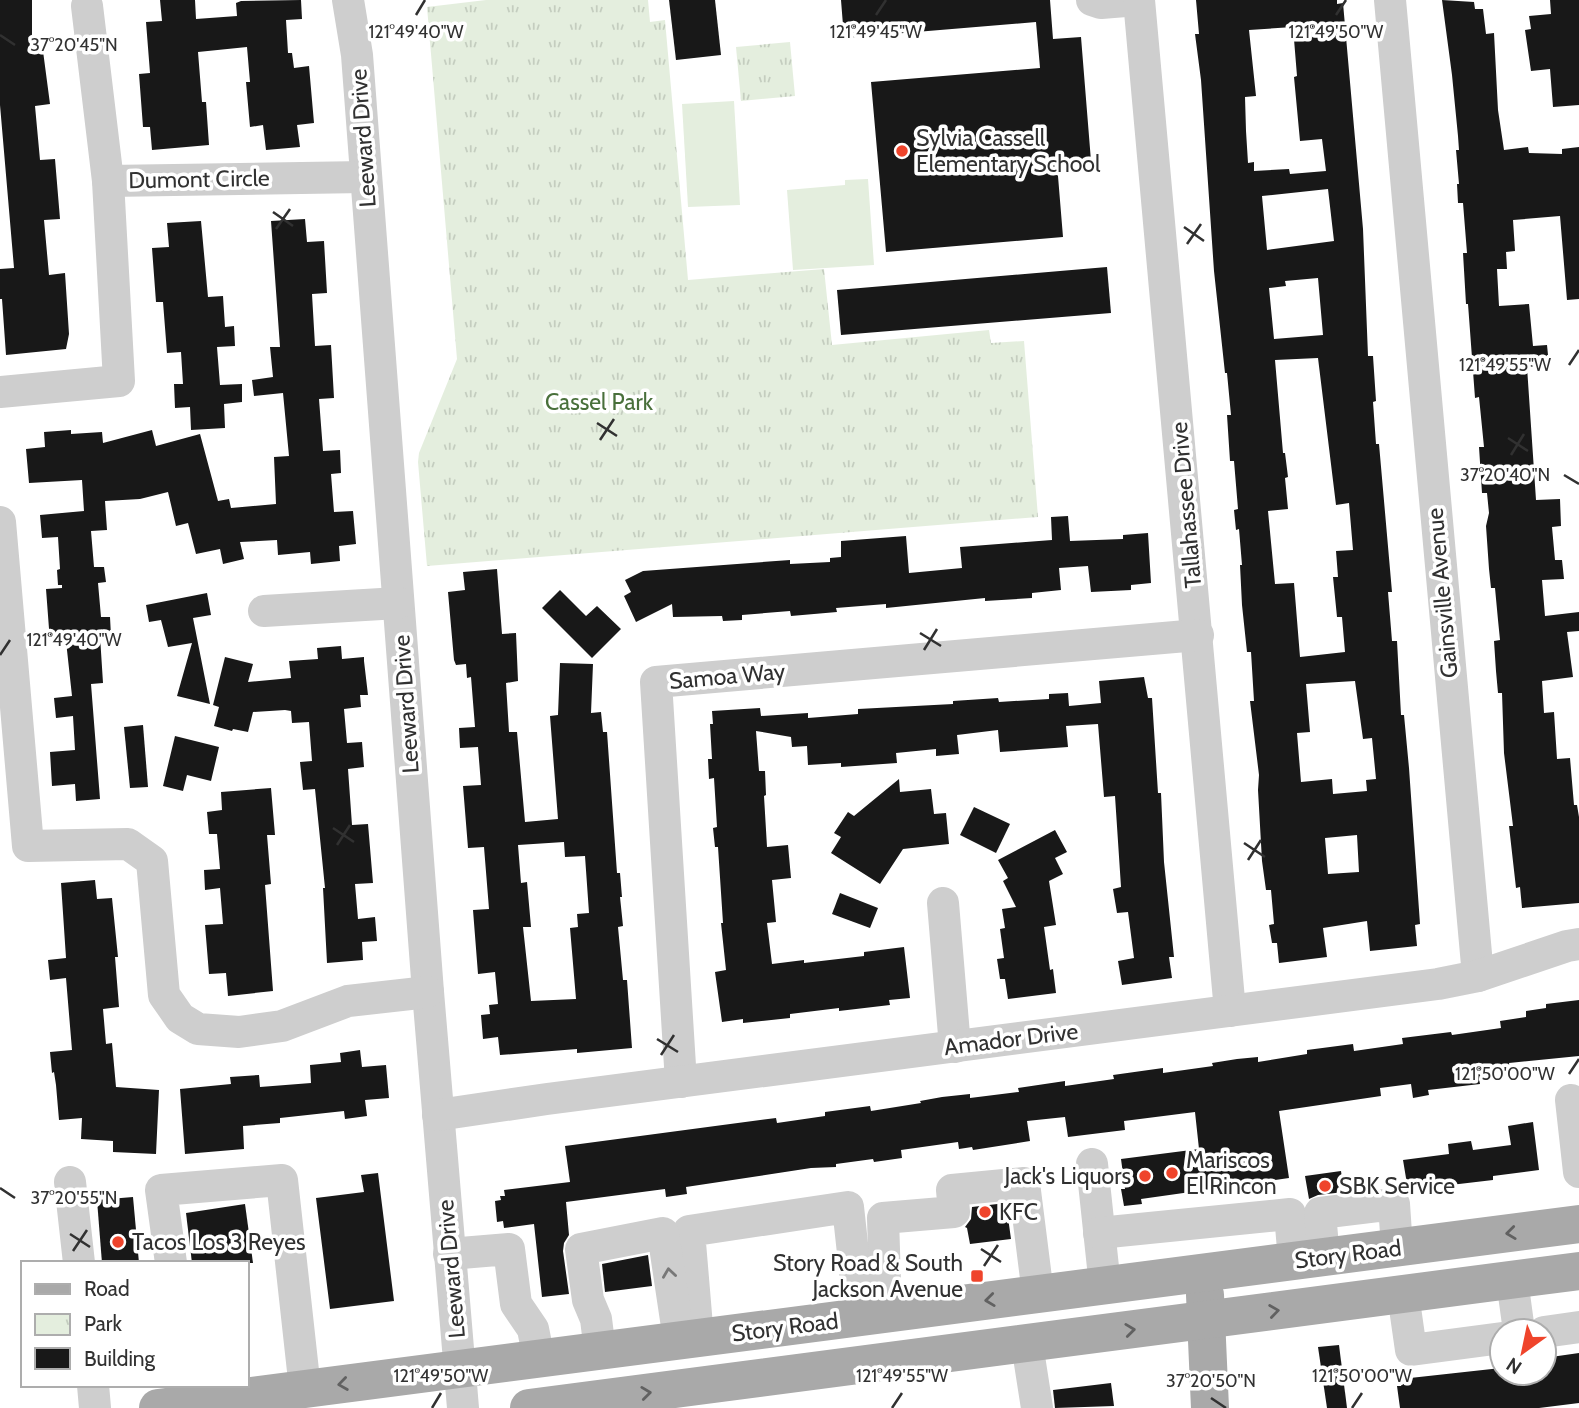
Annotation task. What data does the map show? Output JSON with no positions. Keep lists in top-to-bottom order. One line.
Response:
{"streets":{"main road":["Story Road"],"street":["Leeward Drive","Dumont Circle","Tallahassee Drive","Gainsville Avenue","Samoa Way","Amador Drive"]},"crossings":[["Leeward Drive","Dumont Circle"],["Leeward Drive","Amador Drive"],["Leeward Drive","Story Road"],["Tallahassee Drive","Samoa Way"],["Tallahassee Drive","Amador Drive"],["Gainsville Avenue","Amador Drive"],["Samoa Way","Amador Drive"]],"parks":["Cassel Park"],"places":{"other":["Sylvia Cassell Elementary School","Mariscos El Rincon","Jack's Liquors","SBK Service","KFC","Tacos Los 3 Reyes"],"transit":["Story Road & South Jackson Avenue"]},"legend":["Road","Park","Building"],"north":"bottom left","coordinates":["121°49'50\"W","121°49'40\"W","121°49'45\"W","37°20'45\"N","121°49'55\"W","37°20'40\"N","121°50'00\"W","37°20'55\"N","37°20'50\"N"]}
